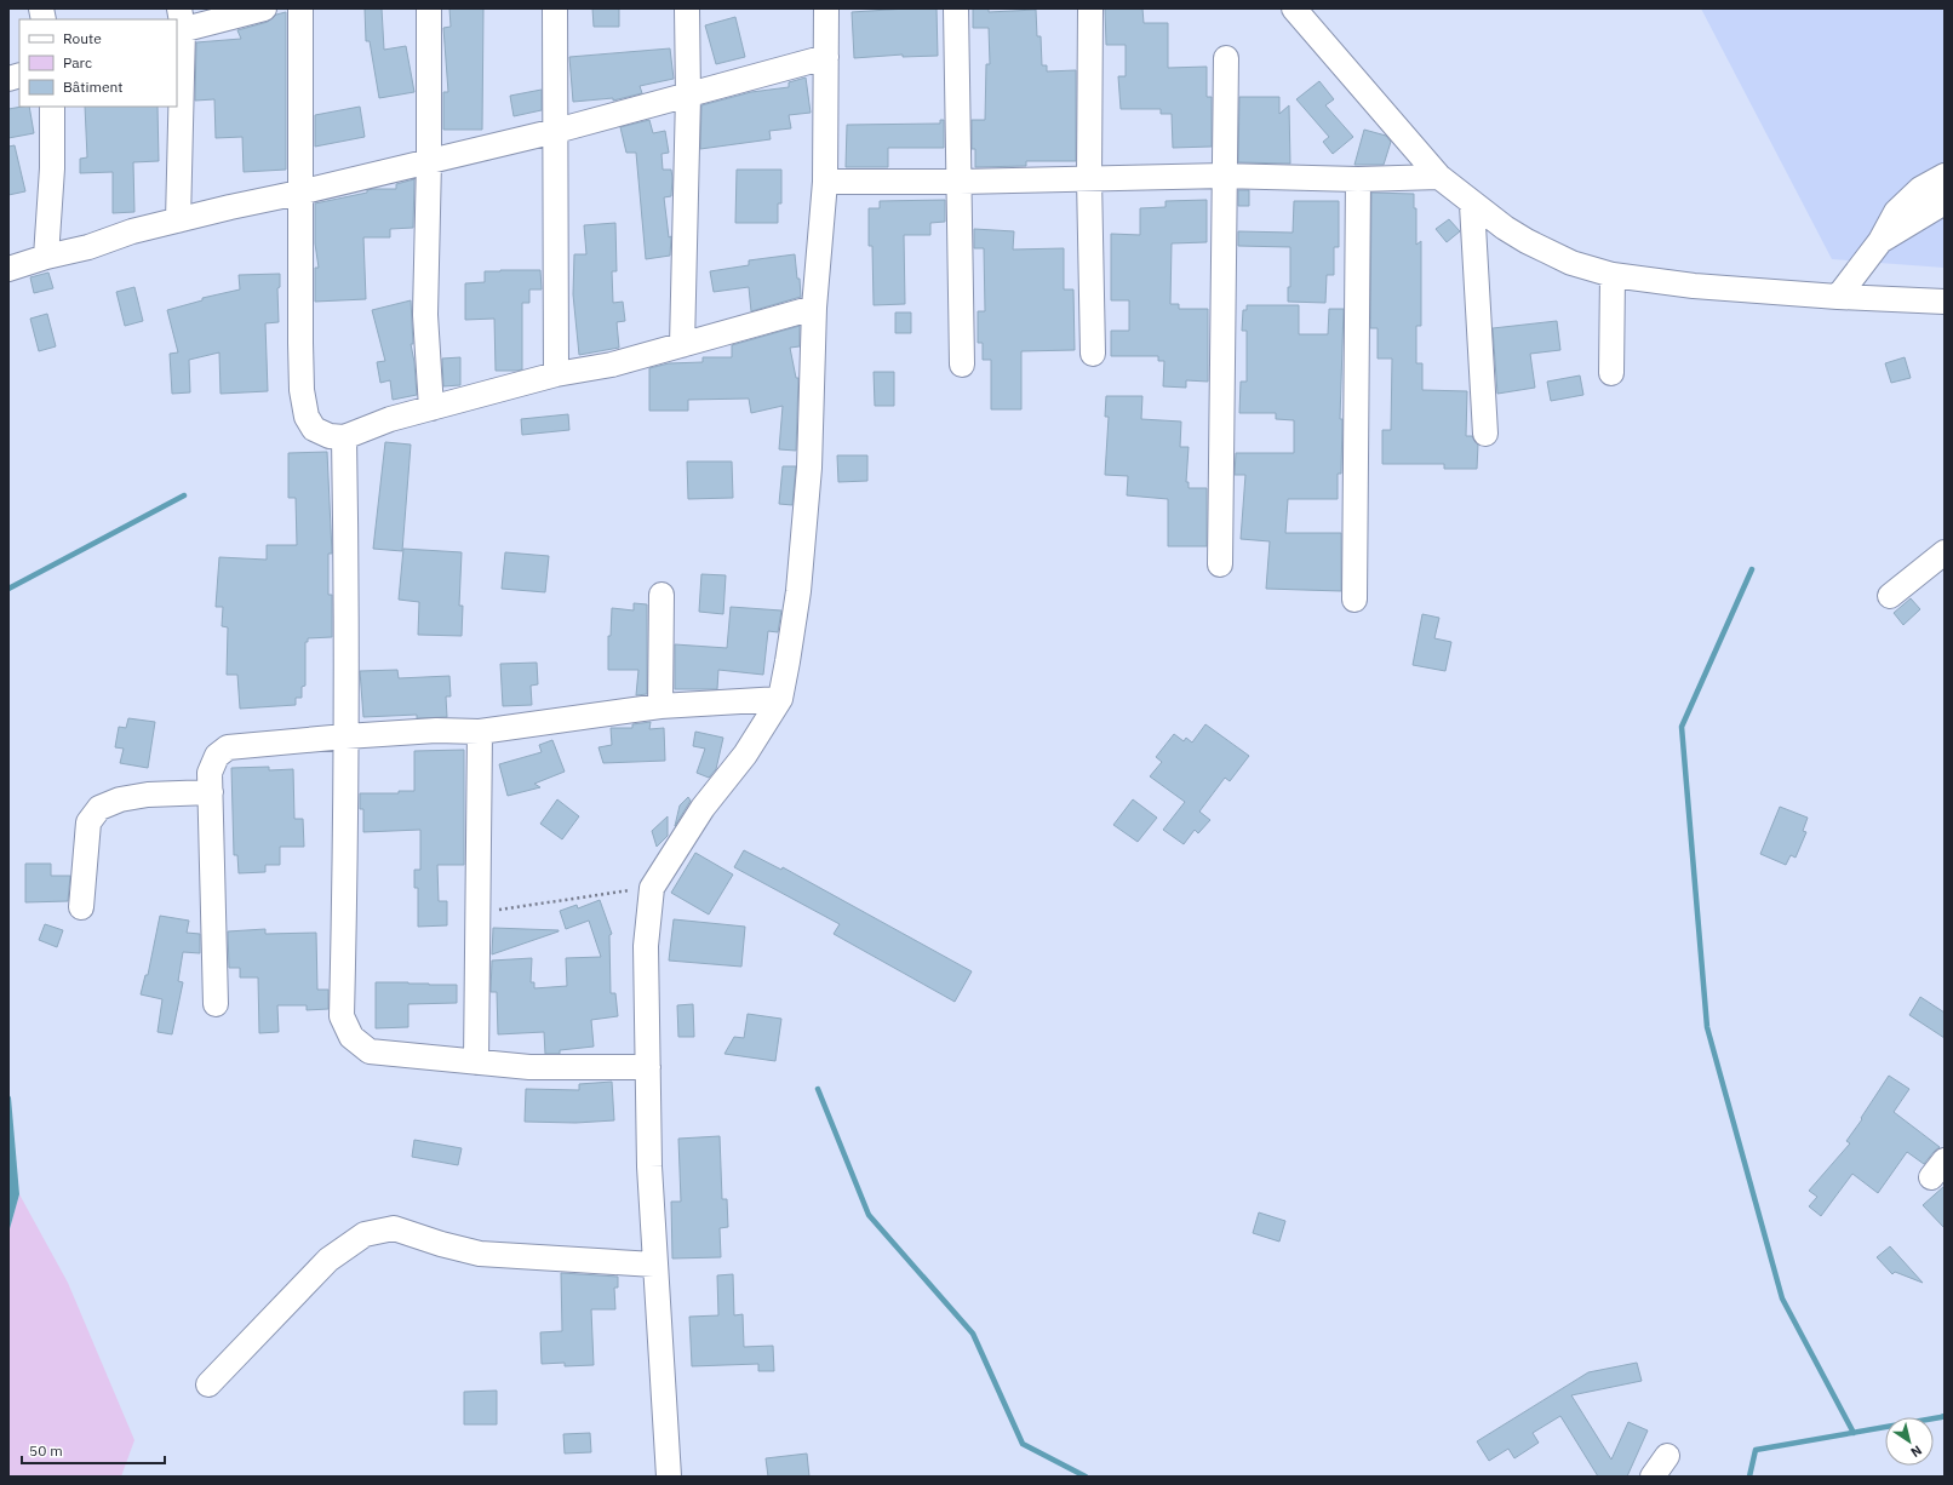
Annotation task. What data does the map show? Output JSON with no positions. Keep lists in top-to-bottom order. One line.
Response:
{"legend":["Route","Parc","Bâtiment"],"scale_bar":"50 m","north":"bottom right"}
